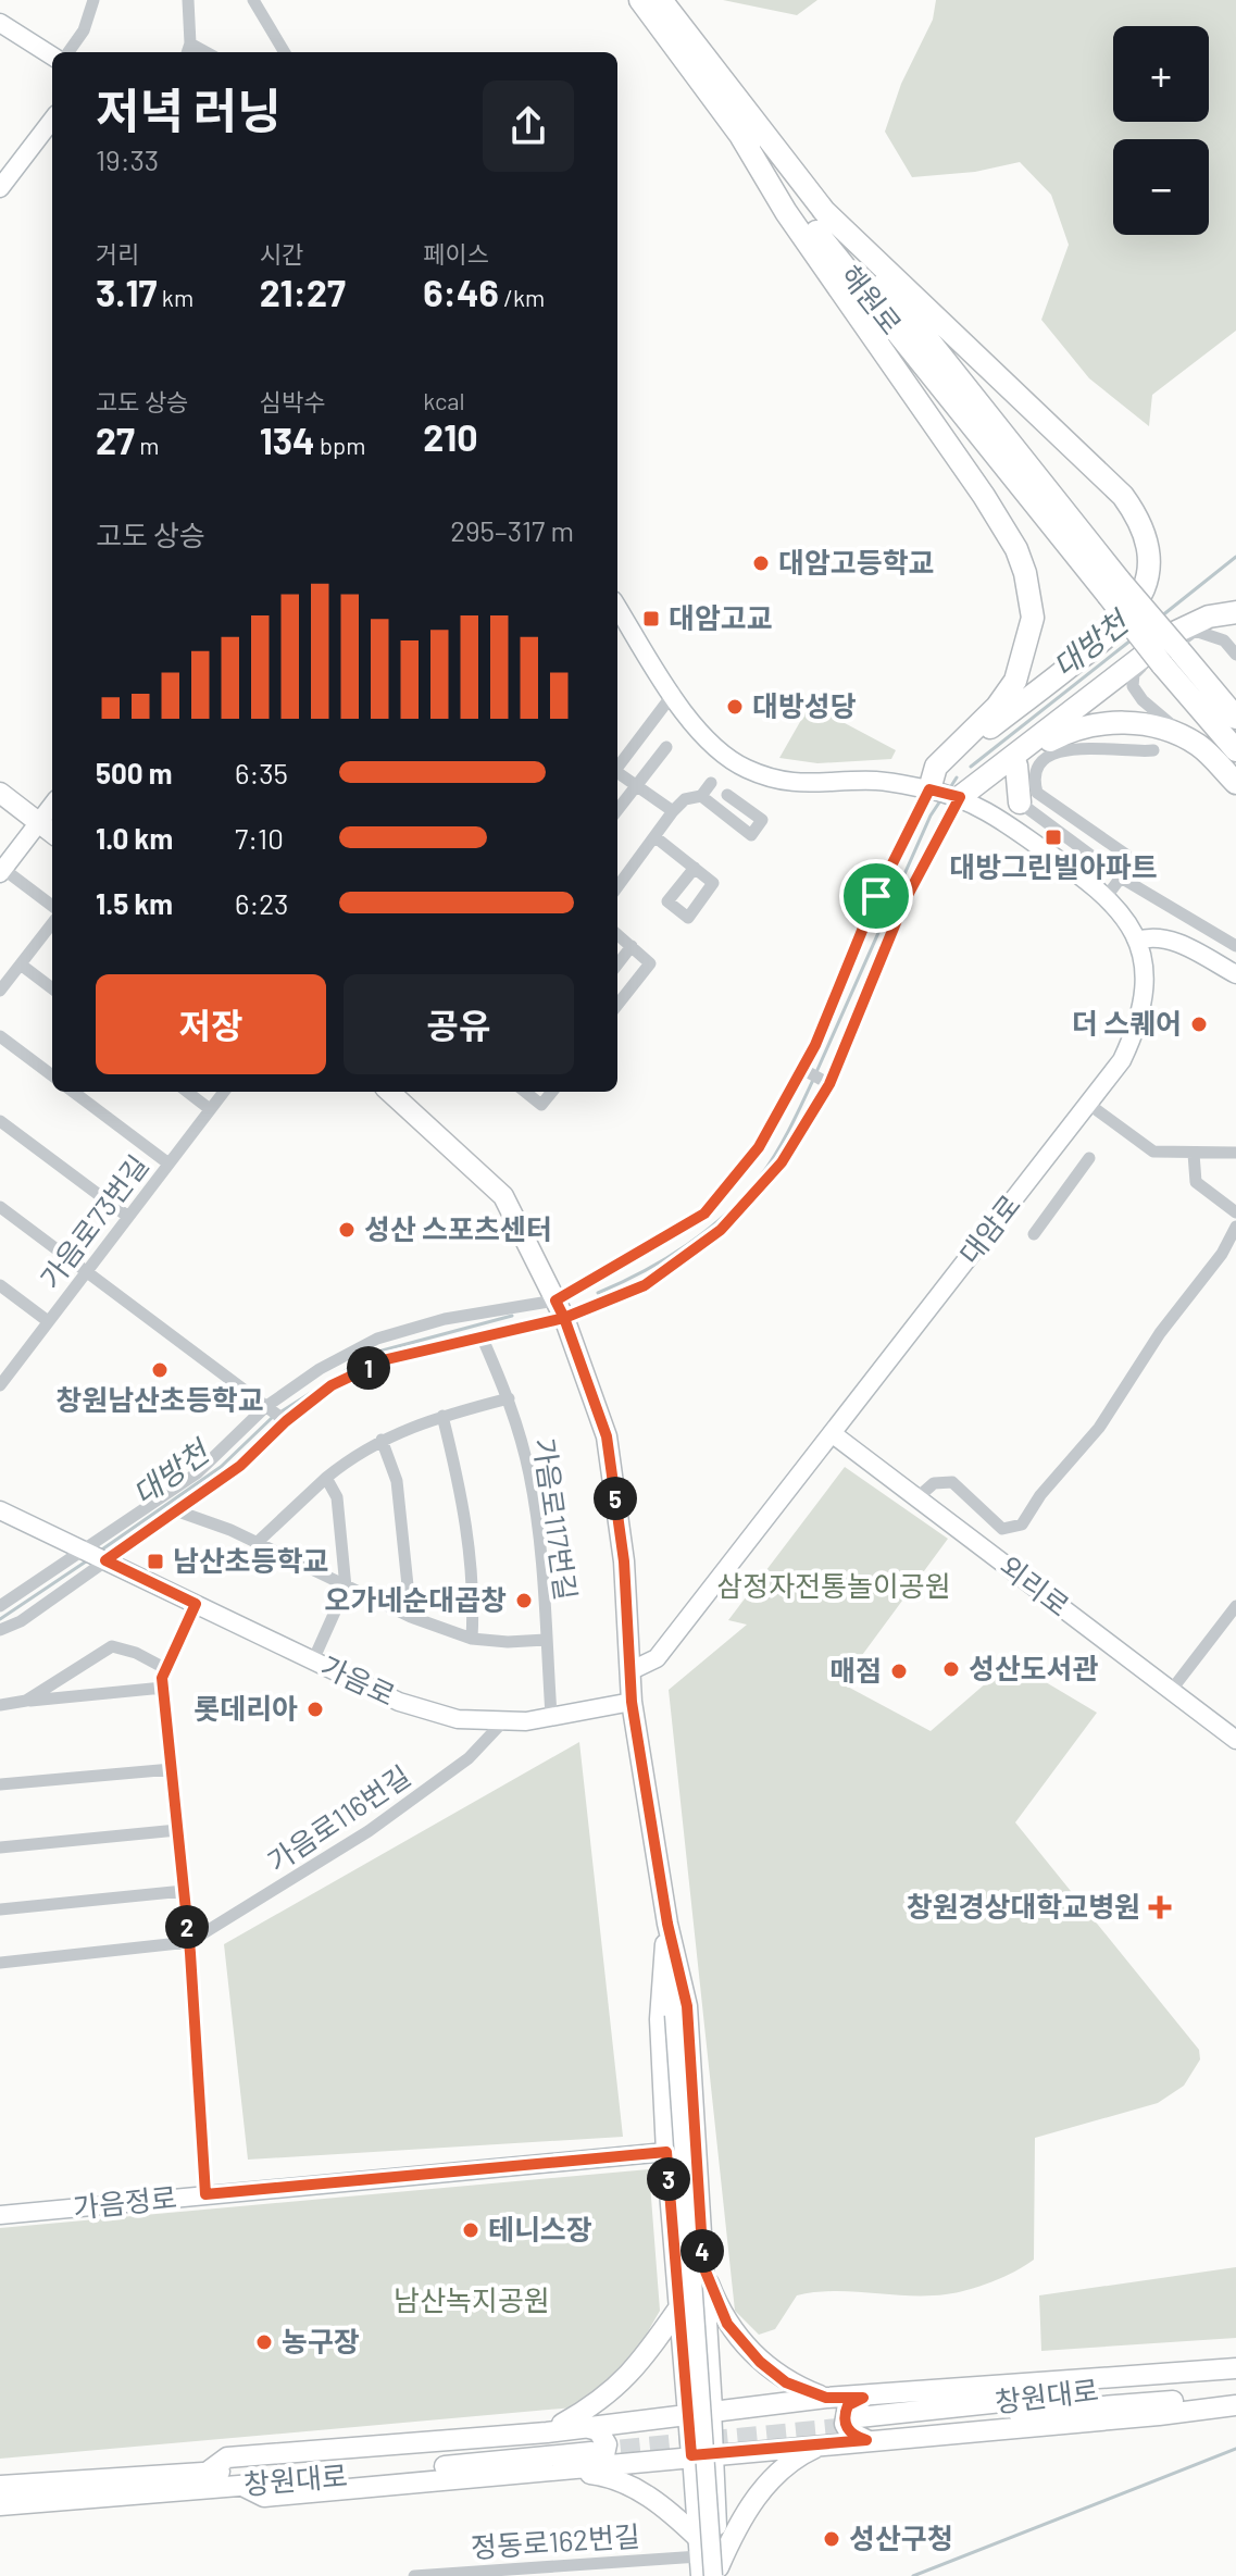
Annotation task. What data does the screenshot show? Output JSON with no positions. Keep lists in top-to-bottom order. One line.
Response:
{"streets":{"highway":["해원로"],"main road":["창원대로"],"street":["가음로73번길","대암로","가음로117번길","외리로","가음로","가음로116번길","가음정로","정동로162번길"]},"crossings":[["대암로","외리로"],["가음로117번길","가음로"],["가음로","가음로116번길"]],"water":["대방천"],"parks":["삼정자전통놀이공원","남산녹지공원"],"places":{"other":["대암고등학교","대방성당","더 스퀘어","성산 스포츠센터","창원남산초등학교","오가네순대곱창","성산도서관","매점","롯데리아","테니스장","농구장","성산구청"],"transit":["대암고교","대방그린빌아파트","남산초등학교"],"health":["창원경상대학교병원"]},"page":{"map_buttons":["+","−"],"heading":["저녁 러닝","19:33"],"stats":[["거리","3.17 km"],["시간","21:27"],["페이스","6:46 /km"],["고도 상승","27 m"],["심박수","134 bpm"],["kcal","210"]],"chart":["고도 상승","295–317 m"],"list":[{"name":"500 m","note":"6:35"},{"name":"1.0 km","note":"7:10"},{"name":"1.5 km","note":"6:23"}],"buttons":["저장","공유"],"pins":["1","5","2","3","4"]}}
